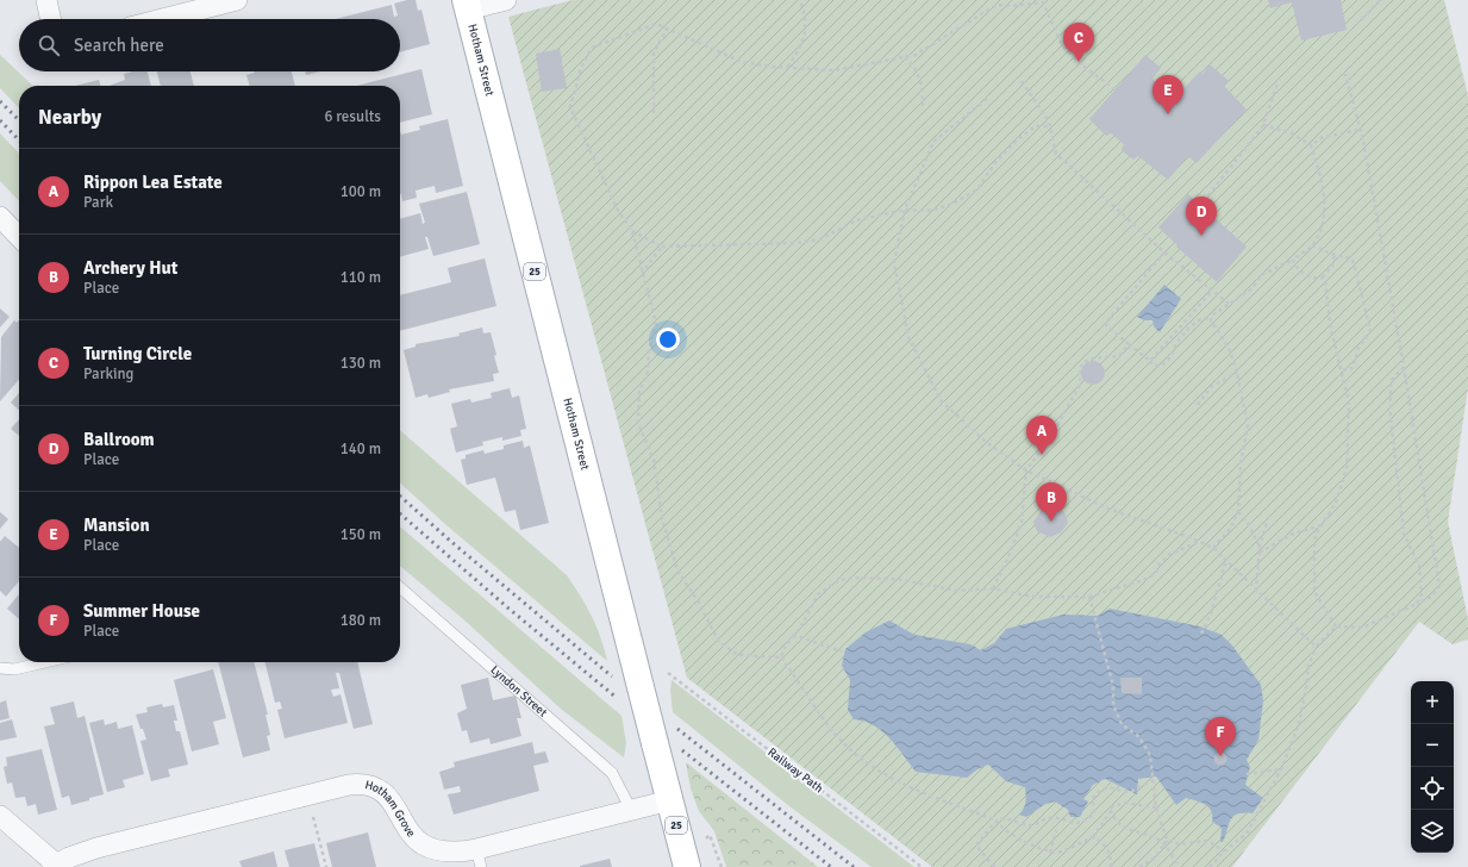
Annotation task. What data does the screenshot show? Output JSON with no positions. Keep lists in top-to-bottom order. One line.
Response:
{"streets":{"main road":["Hotham Street","25"],"street":["Hotham Grove"],"lane":["Lyndon Street"],"path":["Railway Path"]},"crossings":[["Hotham Street","Hotham Grove"],["Lyndon Street","Hotham Grove"]],"page":{"search":"Search here","pins":["C","E","D","A","B","F"],"heading":["Nearby","6 results"],"list":[{"mark":"A","name":"Rippon Lea Estate","note":"Park","value":"100 m"},{"mark":"B","name":"Archery Hut","note":"Place","value":"110 m"},{"mark":"C","name":"Turning Circle","note":"Parking","value":"130 m"},{"mark":"D","name":"Ballroom","note":"Place","value":"140 m"},{"mark":"E","name":"Mansion","note":"Place","value":"150 m"},{"mark":"F","name":"Summer House","note":"Place","value":"180 m"}],"map_buttons":["+","−"]}}
